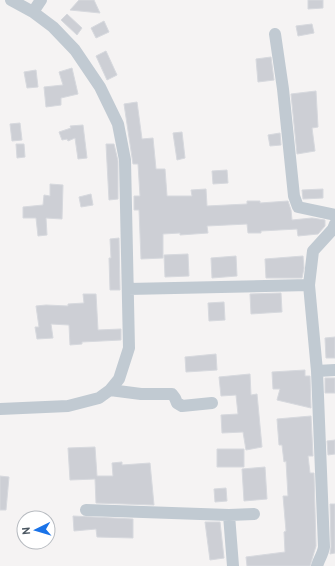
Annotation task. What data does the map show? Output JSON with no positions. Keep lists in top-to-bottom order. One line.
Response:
{"north":"left"}
